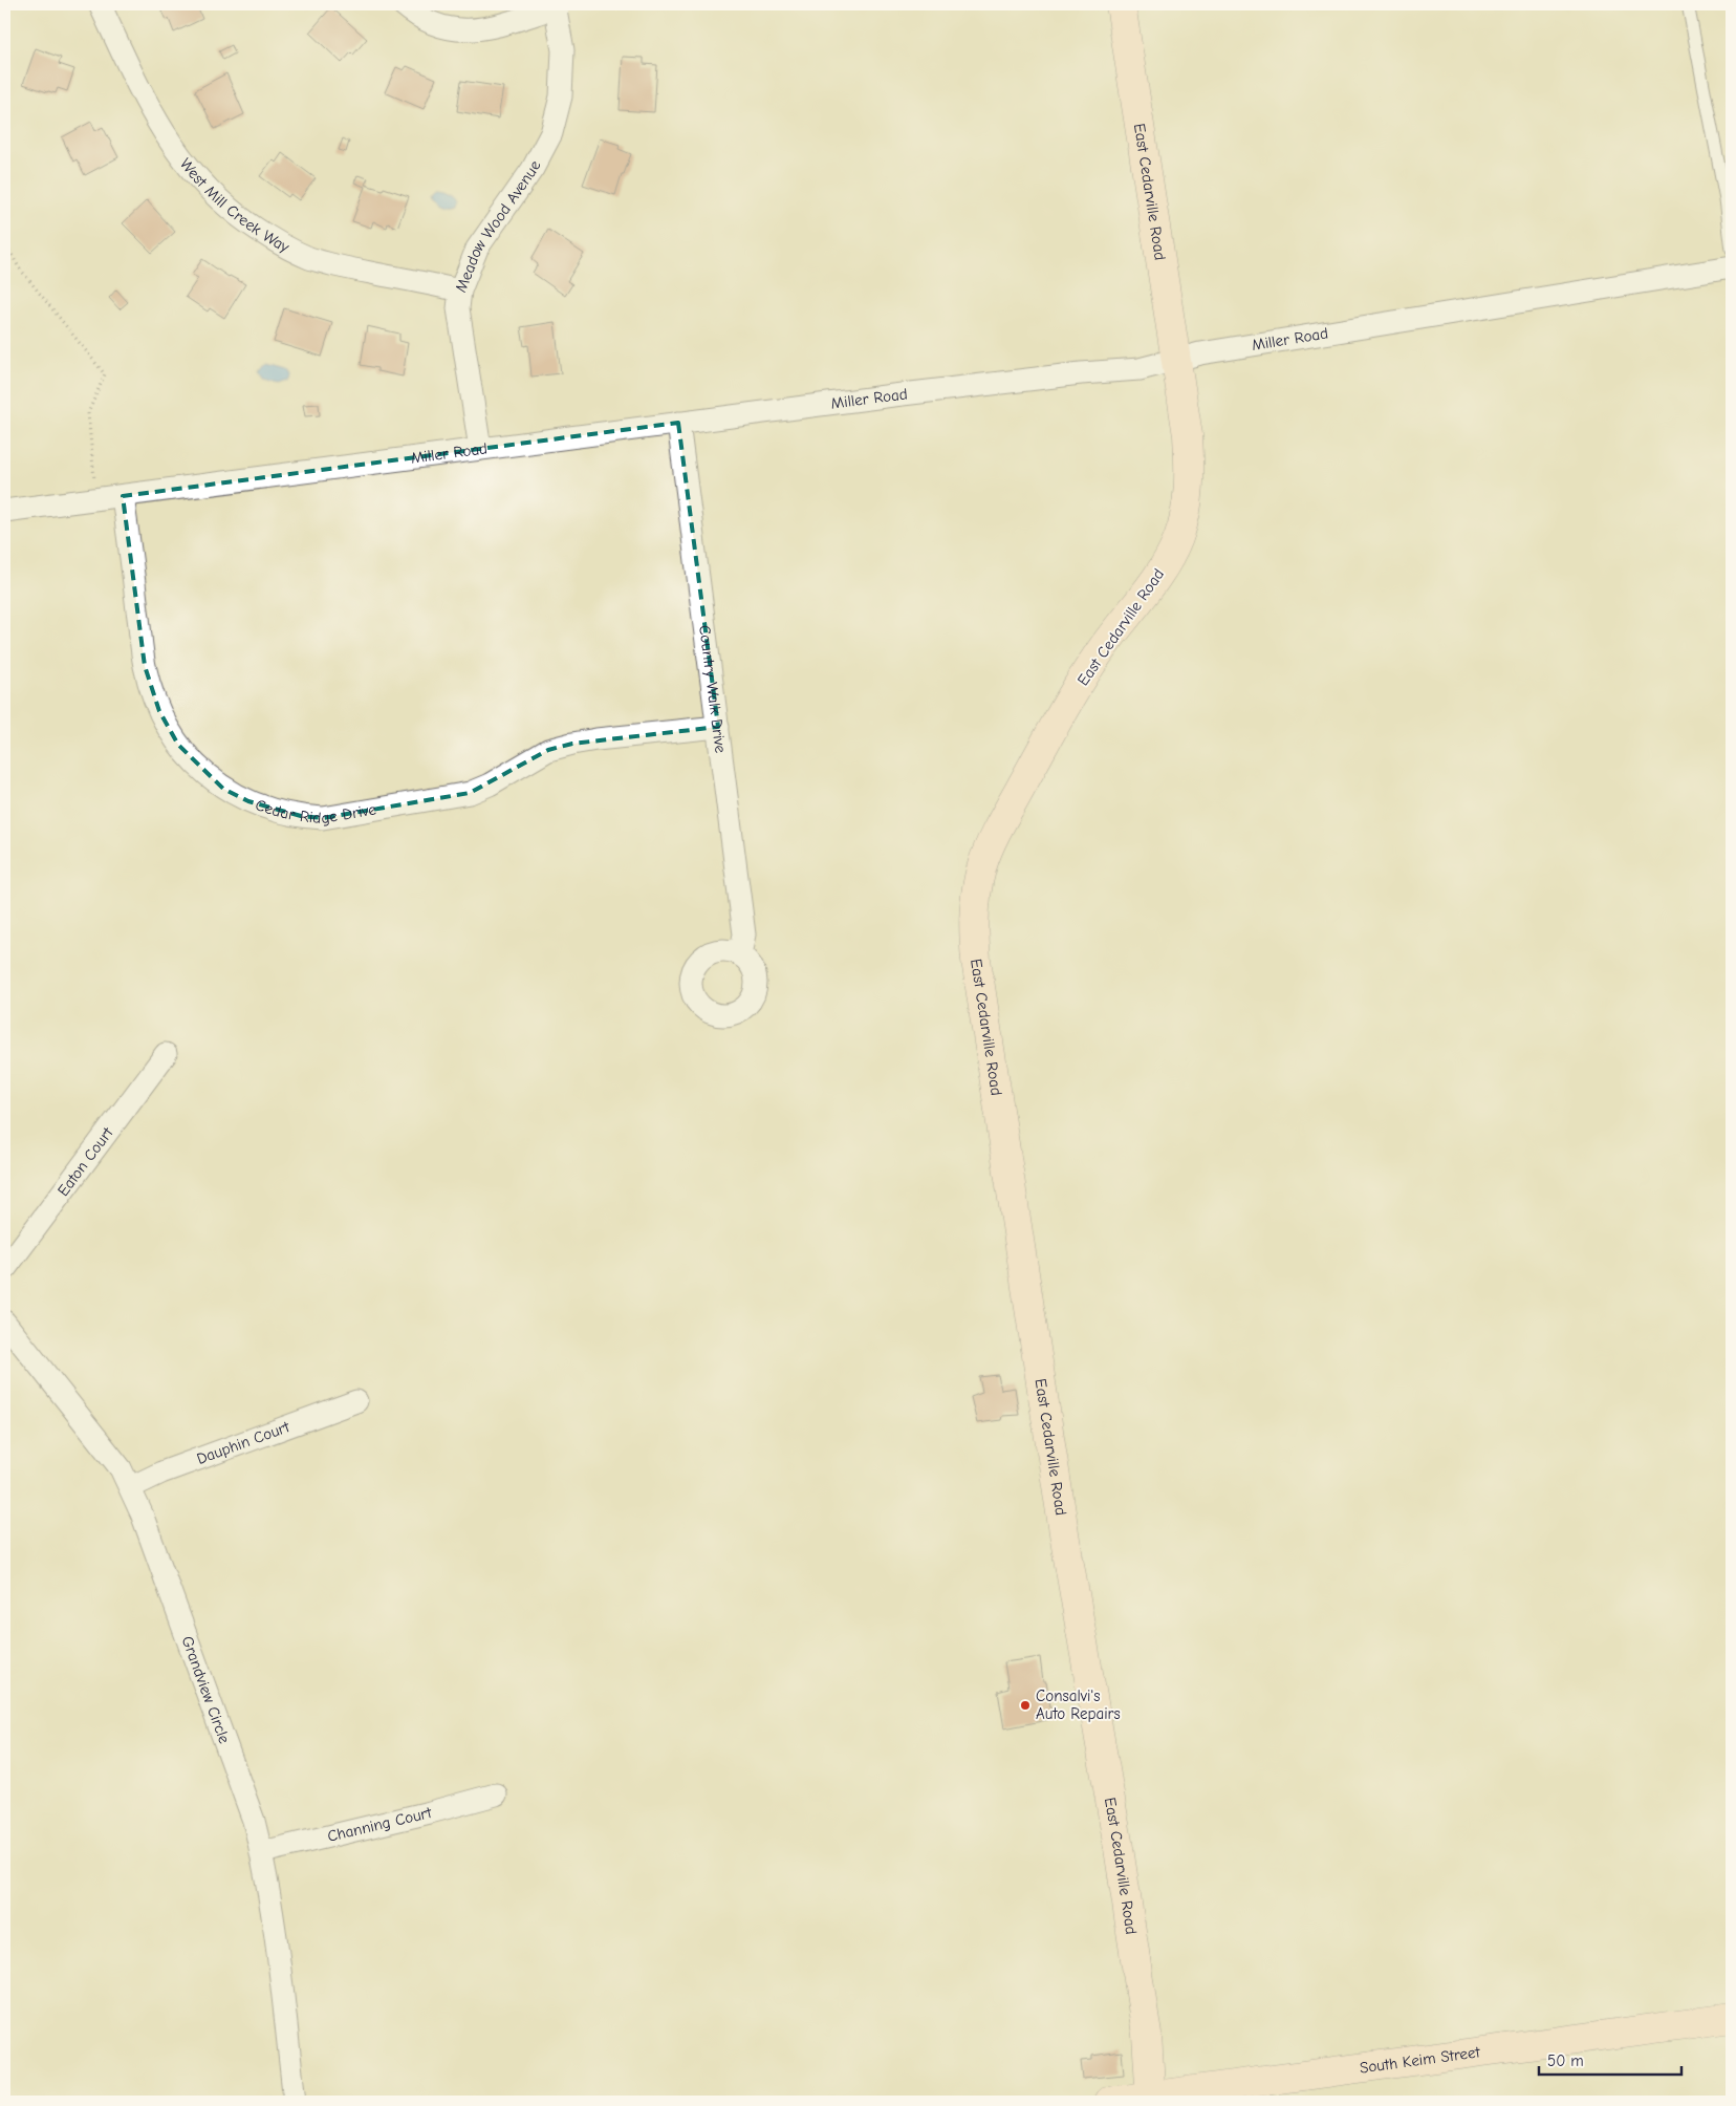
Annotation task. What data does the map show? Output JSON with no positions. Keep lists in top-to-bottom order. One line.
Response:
{"streets":{"street":["East Cedarville Road","West Mill Creek Way","Meadow Wood Avenue","Miller Road","Country Walk Drive","Cedar Ridge Drive","Eaton Court","Dauphin Court","Grandview Circle","Channing Court","South Keim Street"]},"crossings":[["East Cedarville Road","Miller Road"],["East Cedarville Road","South Keim Street"],["West Mill Creek Way","Meadow Wood Avenue"],["Meadow Wood Avenue","Miller Road"],["Miller Road","Country Walk Drive"],["Miller Road","Cedar Ridge Drive"],["Country Walk Drive","Cedar Ridge Drive"],["Dauphin Court","Grandview Circle"],["Grandview Circle","Channing Court"]],"places":["Consalvi's Auto Repairs"],"scale_bar":"50 m"}
